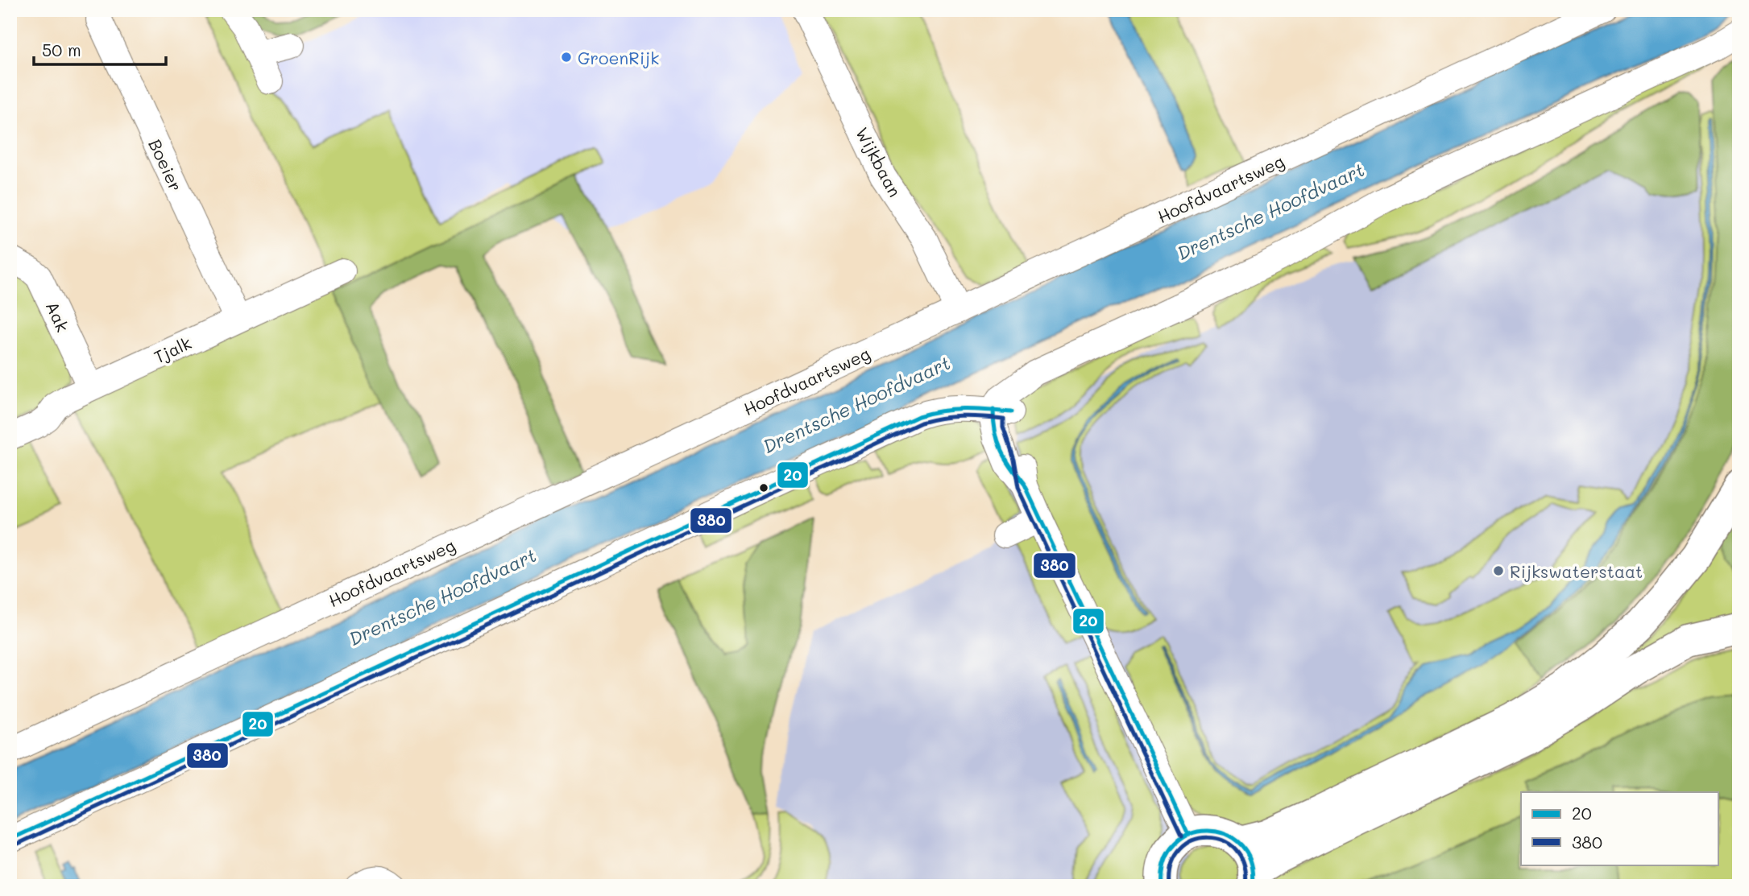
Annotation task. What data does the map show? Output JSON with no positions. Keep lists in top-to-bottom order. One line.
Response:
{"streets":{"street":["Wijkbaan","Boeier","Hoofdvaartsweg","Aak","Tjalk"]},"crossings":[["Wijkbaan","Hoofdvaartsweg"],["Boeier","Tjalk"],["Aak","Tjalk"]],"water":["Drentsche Hoofdvaart"],"places":["GroenRijk","Rijkswaterstaat"],"lines":["transit line 20","transit line 380"],"legend":["20","380"],"scale_bar":"50 m"}
